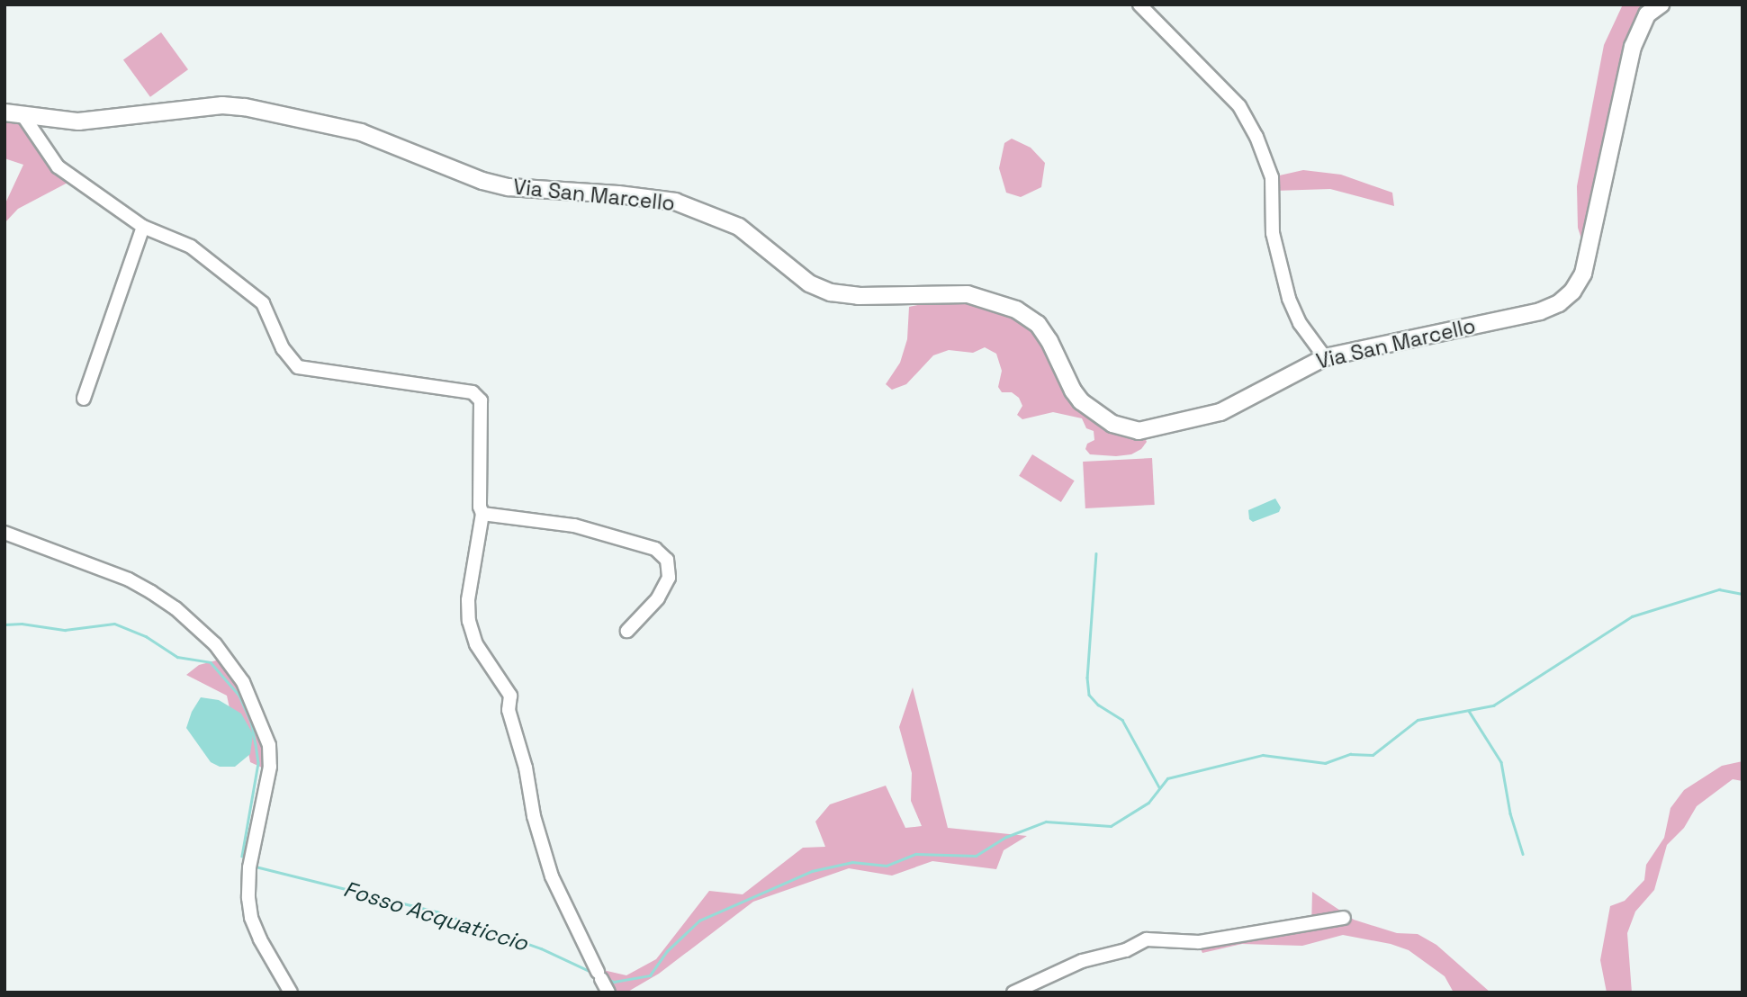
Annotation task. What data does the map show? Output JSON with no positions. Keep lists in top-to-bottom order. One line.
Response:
{"streets":{"main road":["Via San Marcello"]},"water":["Fosso Acquaticcio"]}
